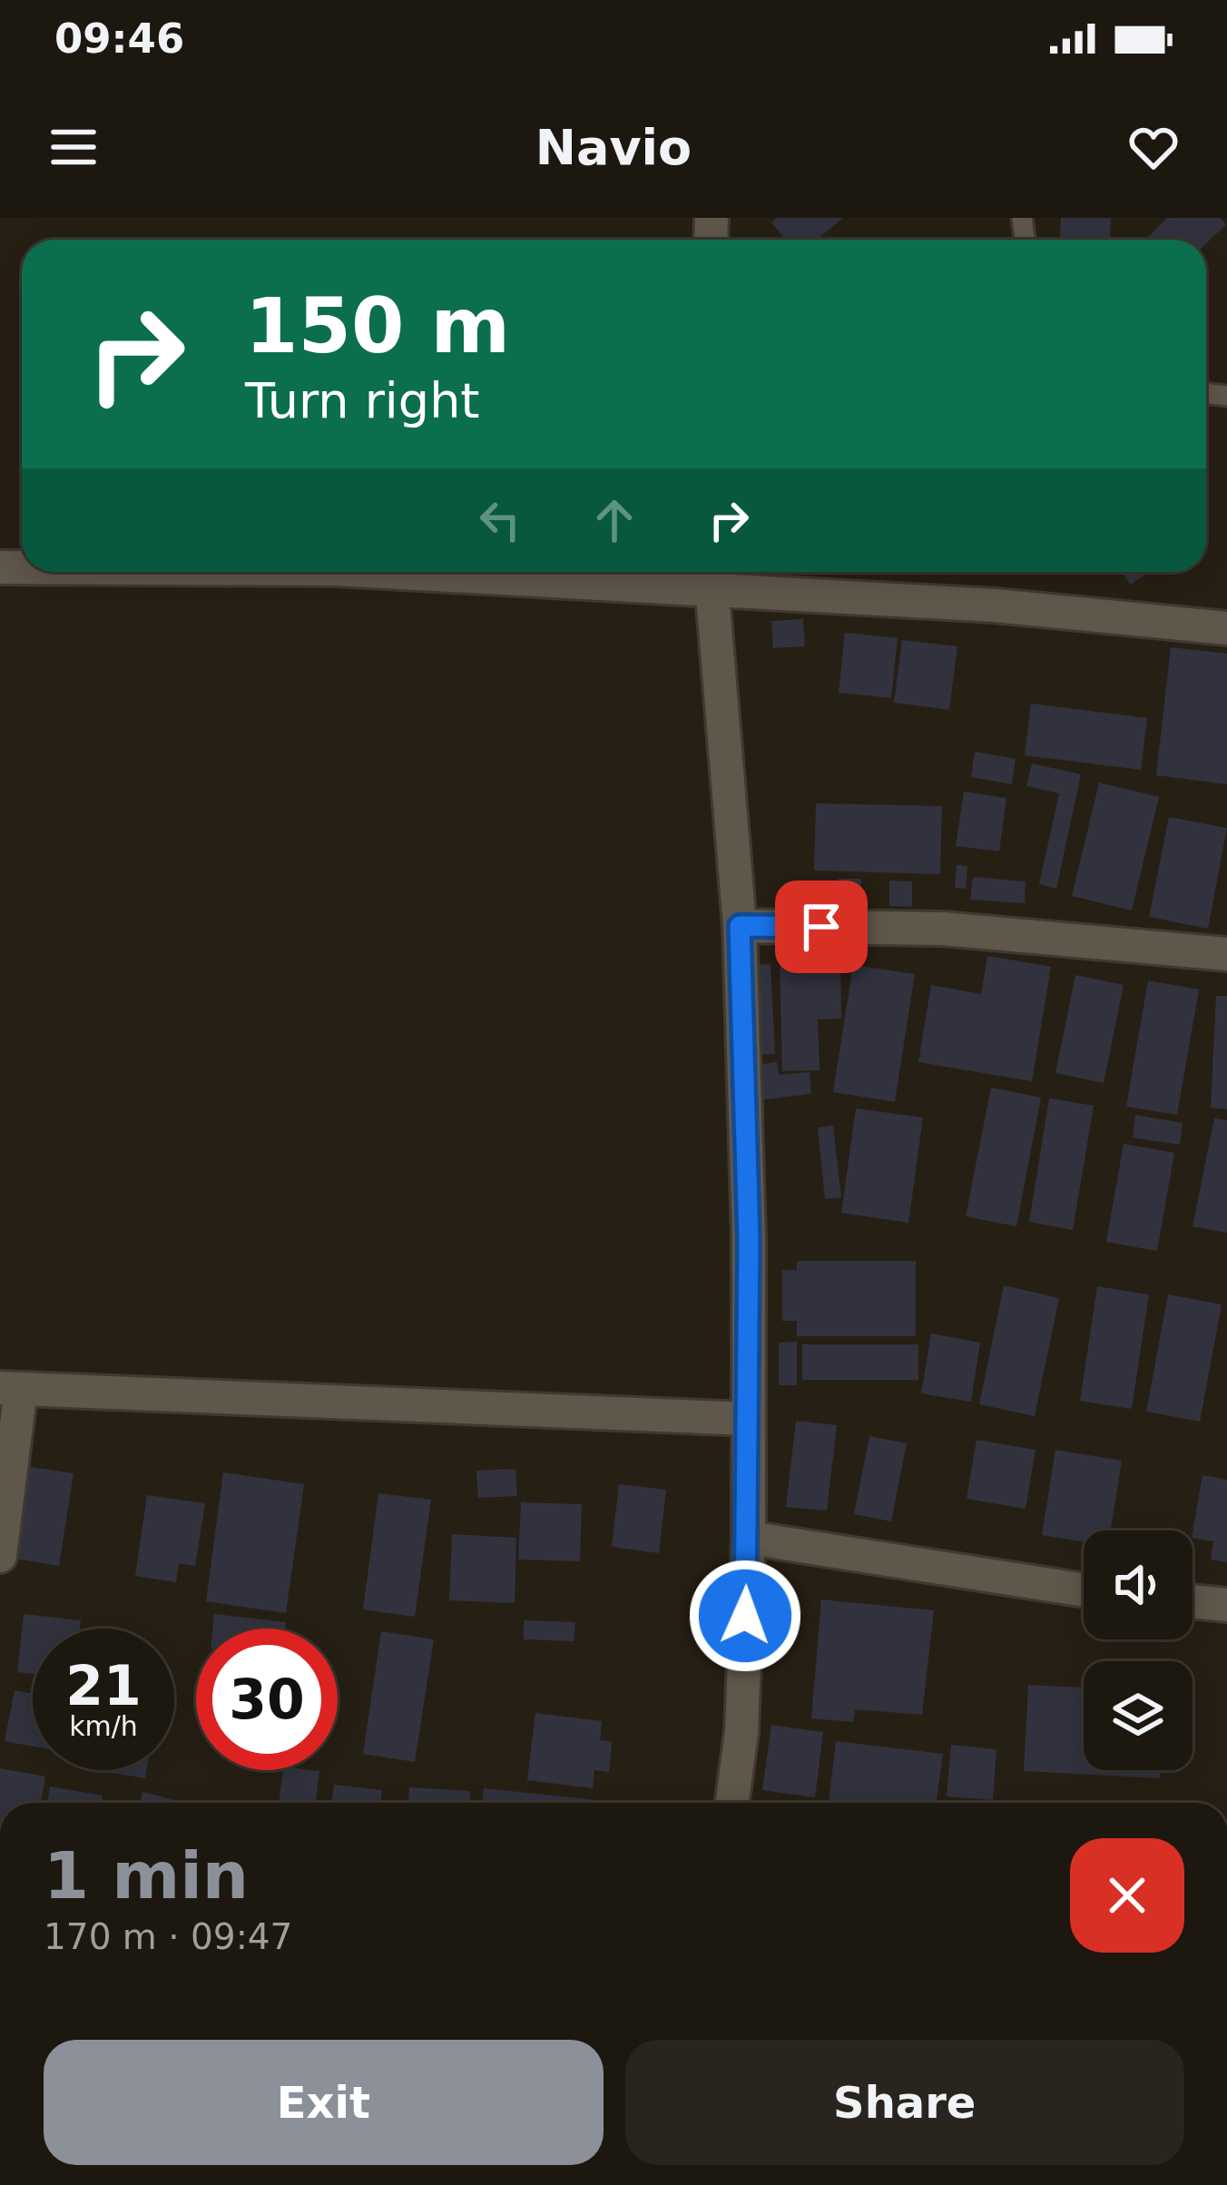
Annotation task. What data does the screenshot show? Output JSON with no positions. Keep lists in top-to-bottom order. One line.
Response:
{"page":{"status":"09:46","header":"Navio","turn":["150 m","Turn right"],"speed":"21 km/h","limit":"30","heading":["1 min","170 m · 09:47"],"buttons":["Exit","Share"]}}
